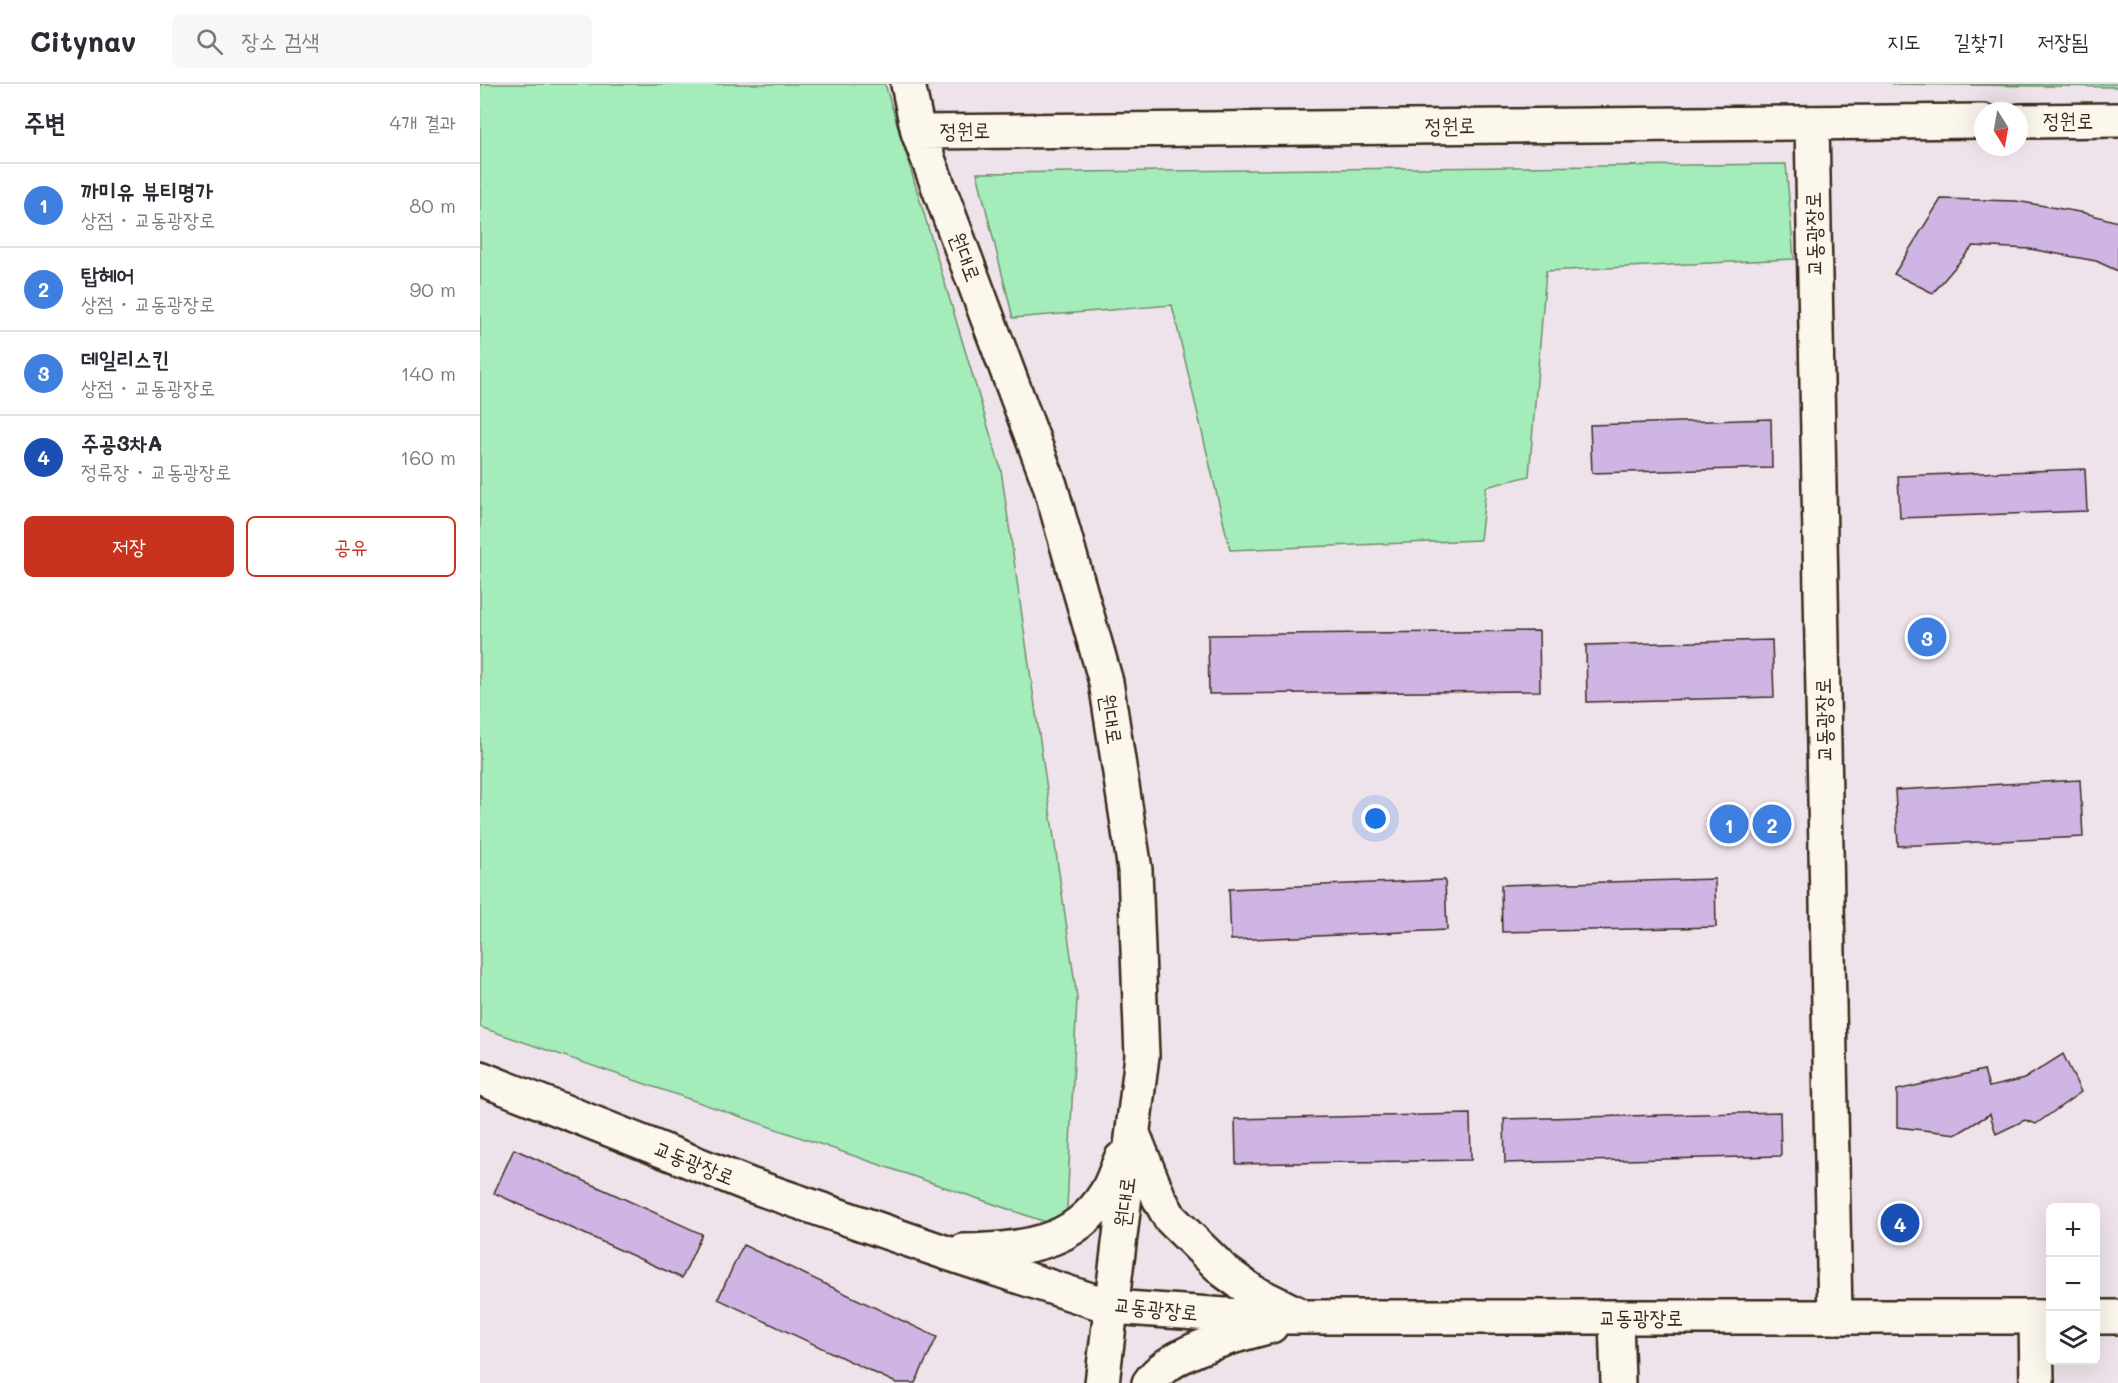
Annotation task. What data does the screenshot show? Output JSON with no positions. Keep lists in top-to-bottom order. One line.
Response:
{"streets":{"street":["정원로","교동광장로","원대로"]},"crossings":[["정원로","교동광장로"],["정원로","원대로"],["교동광장로","원대로"]],"north":"bottom","page":{"header":"Citynav","search":"장소 검색","nav":["지도","길찾기","저장됨"],"heading":["주변","4개 결과"],"list":[{"mark":"1","name":"까미유 뷰티명가","note":"상점 · 교동광장로","value":"80 m"},{"mark":"2","name":"탑헤어","note":"상점 · 교동광장로","value":"90 m"},{"mark":"3","name":"데일리스킨","note":"상점 · 교동광장로","value":"140 m"},{"mark":"4","name":"주공3차A","note":"정류장 · 교동광장로","value":"160 m"}],"buttons":["저장","공유"],"pins":["3","1","2","4"],"map_buttons":["+","−"]}}
